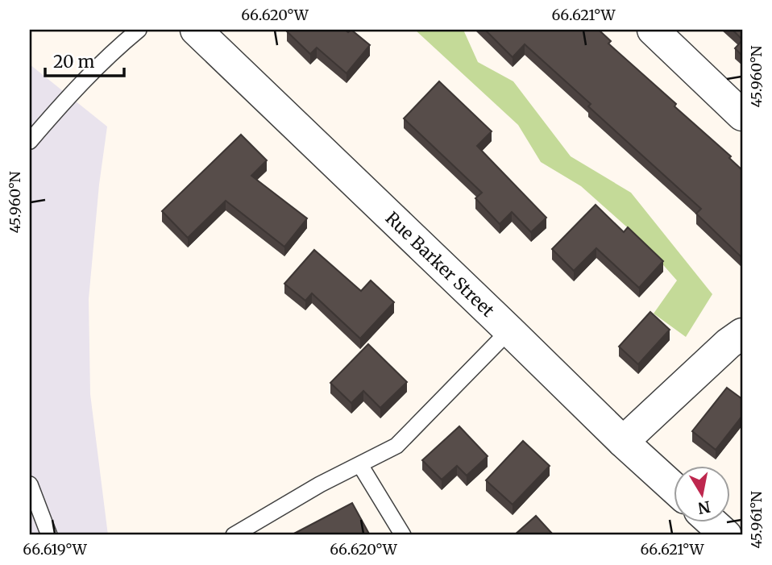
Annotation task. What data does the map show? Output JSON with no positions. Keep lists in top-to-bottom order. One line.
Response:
{"streets":{"street":["Rue Barker Street"]},"scale_bar":"20 m","north":"bottom","coordinates":["66.620°W","66.621°W","45.960°N","45.961°N","66.619°W"]}
